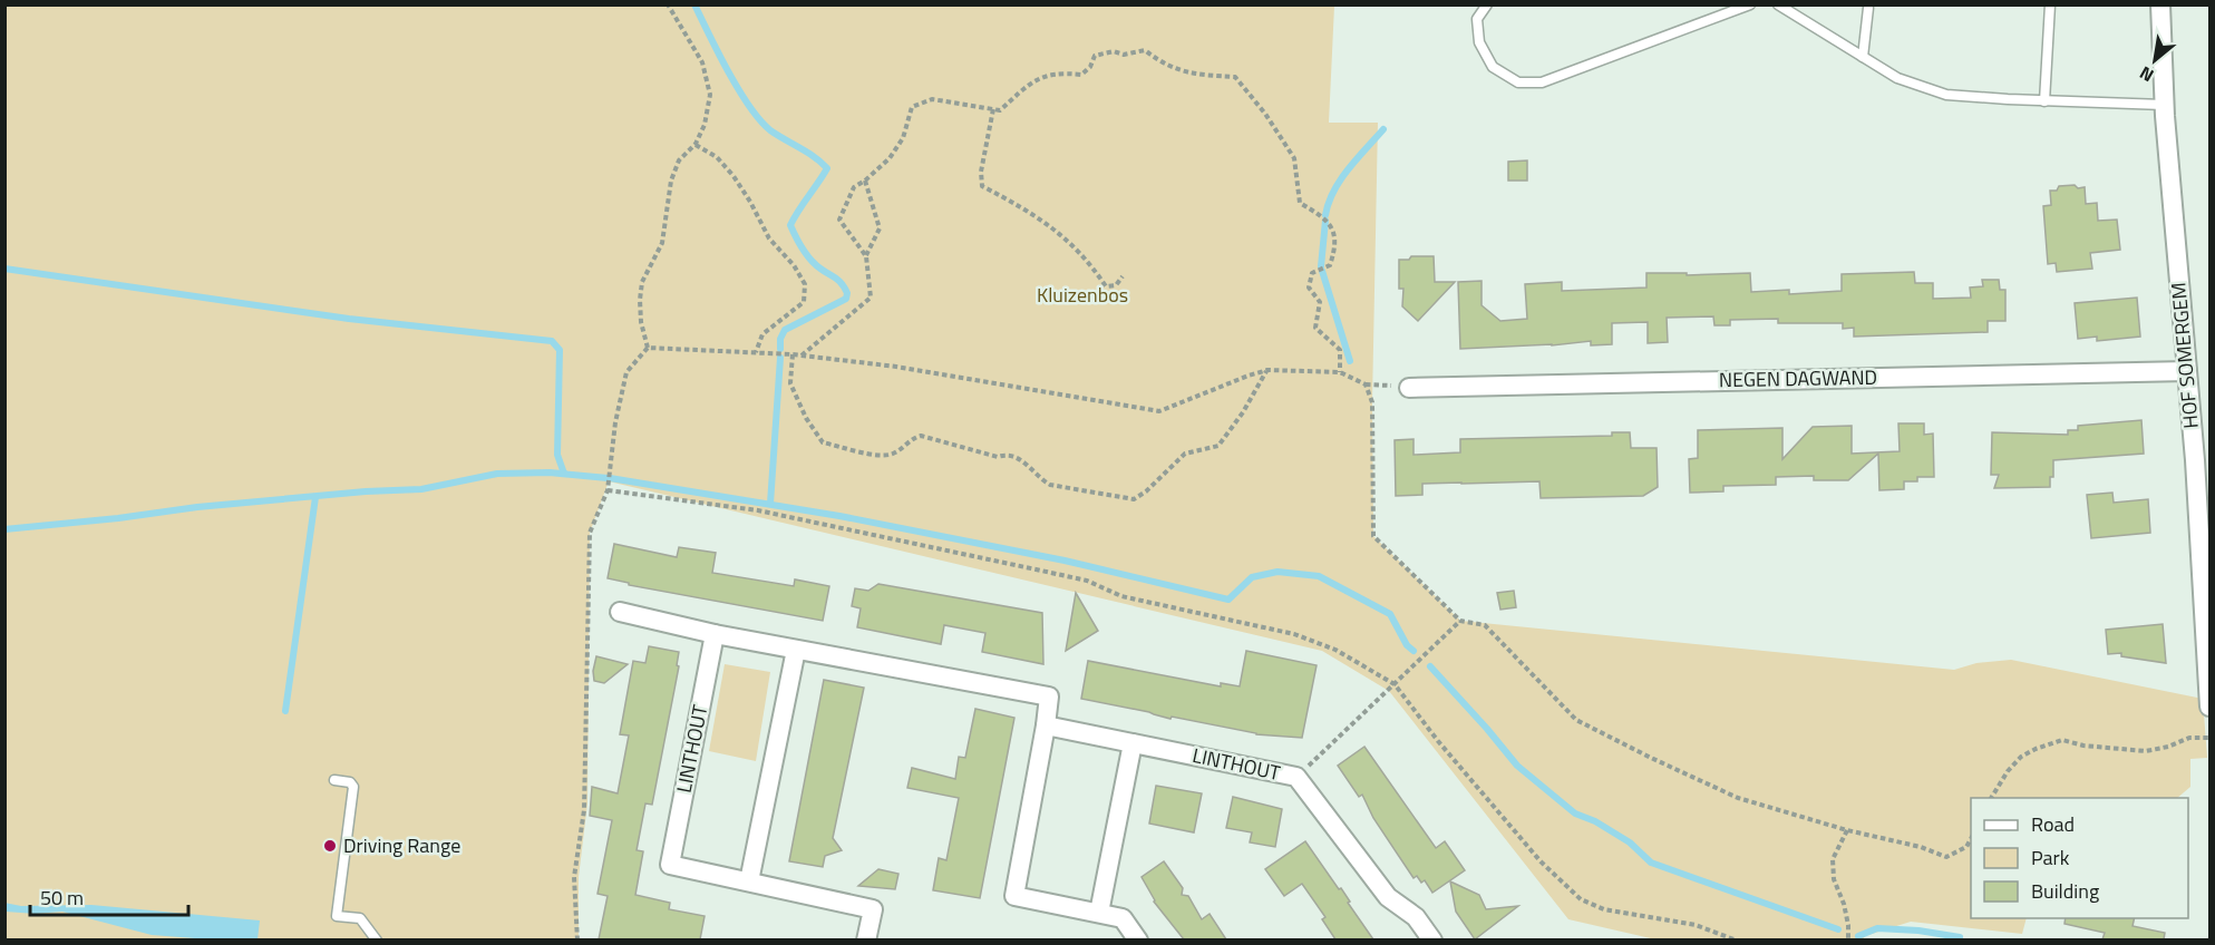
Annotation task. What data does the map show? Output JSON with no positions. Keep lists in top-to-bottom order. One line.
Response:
{"streets":{"street":["HOF SOMERGEM","NEGEN DAGWAND","LINTHOUT"]},"crossings":[["HOF SOMERGEM","NEGEN DAGWAND"]],"parks":["Kluizenbos"],"places":["Driving Range"],"legend":["Road","Park","Building"],"scale_bar":"50 m","north":"bottom left"}
